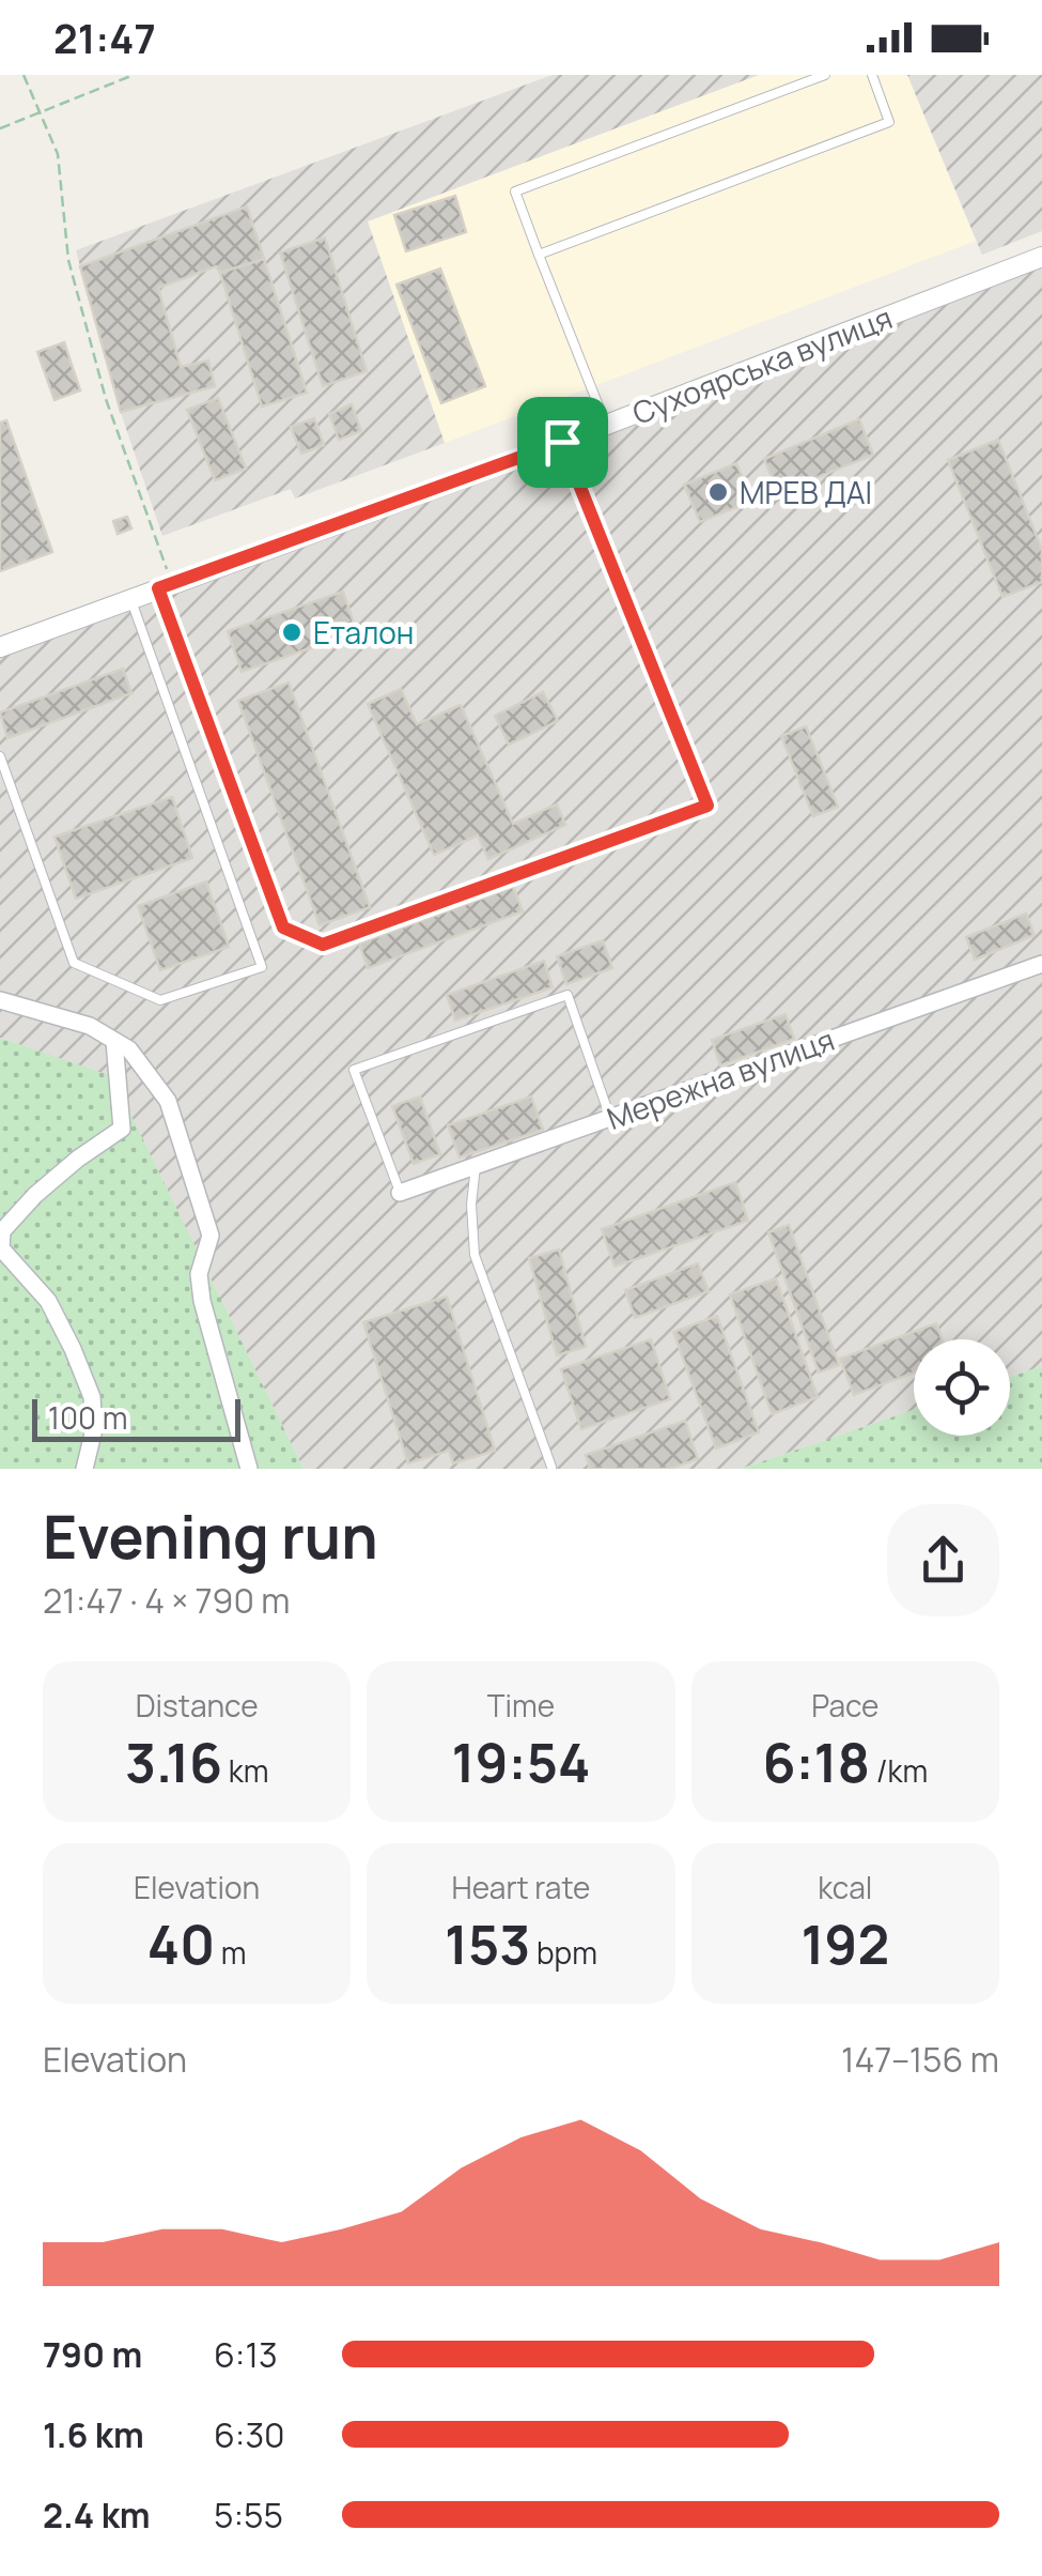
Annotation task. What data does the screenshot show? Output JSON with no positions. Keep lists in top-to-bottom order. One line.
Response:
{"streets":{"street":["Сухоярська вулиця","Мережна вулиця"]},"places":["МРЕВ ДАІ","Еталон"],"scale_bar":"100 m","page":{"status":"21:47","scale":"100 m","heading":["Evening run","21:47 · 4 × 790 m"],"stats":[["Distance","3.16 km"],["Time","19:54"],["Pace","6:18 /km"],["Elevation","40 m"],["Heart rate","153 bpm"],["kcal","192"]],"chart":["Elevation","147–156 m"],"list":[{"name":"790 m","note":"6:13"},{"name":"1.6 km","note":"6:30"},{"name":"2.4 km","note":"5:55"}]}}
